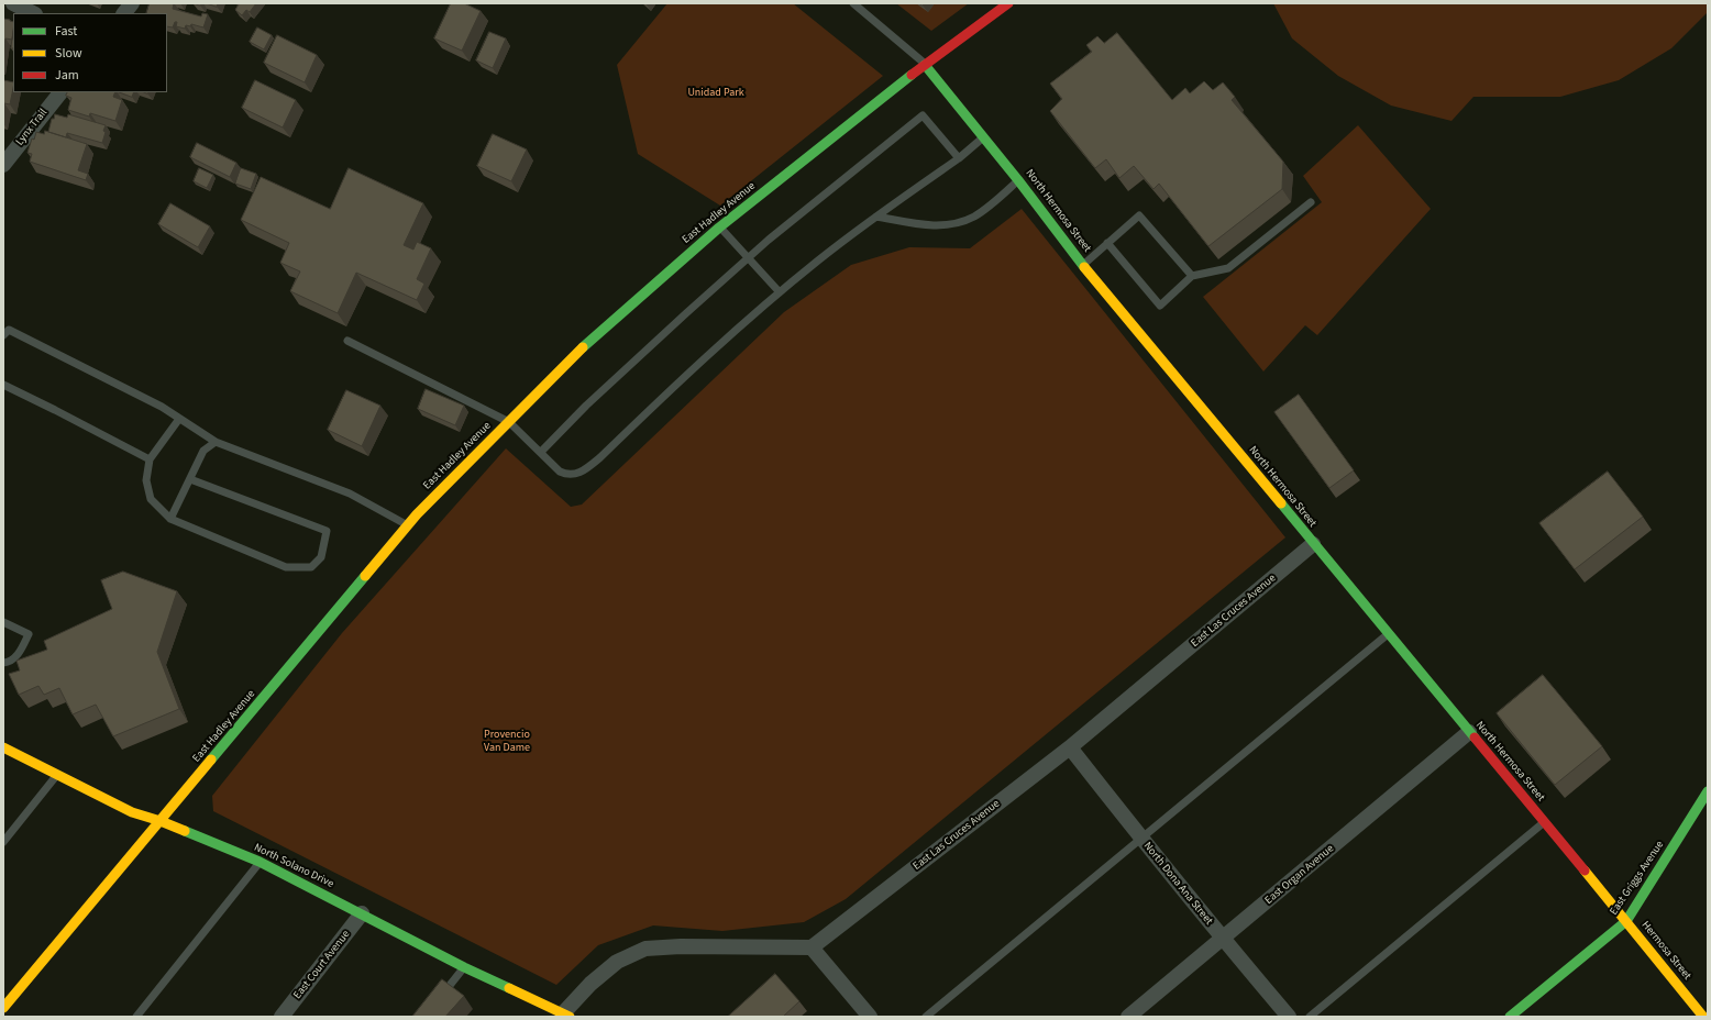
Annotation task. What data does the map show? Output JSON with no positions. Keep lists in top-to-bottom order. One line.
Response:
{"streets":{"street":["Lynx Trail","North Hermosa Street","East Hadley Avenue","East Las Cruces Avenue","North Solano Drive","East Organ Avenue","East Griggs Avenue","North Dona Ana Street","Hermosa Street","East Court Avenue"]},"crossings":[["North Hermosa Street","East Hadley Avenue"],["North Hermosa Street","East Las Cruces Avenue"],["North Hermosa Street","East Organ Avenue"],["North Hermosa Street","East Griggs Avenue"],["North Hermosa Street","Hermosa Street"],["East Hadley Avenue","North Solano Drive"],["East Las Cruces Avenue","North Dona Ana Street"],["North Solano Drive","East Court Avenue"],["East Organ Avenue","North Dona Ana Street"],["East Griggs Avenue","Hermosa Street"]],"parks":["Unidad Park","Provencio Van Dame"],"legend":["Fast","Slow","Jam"]}
